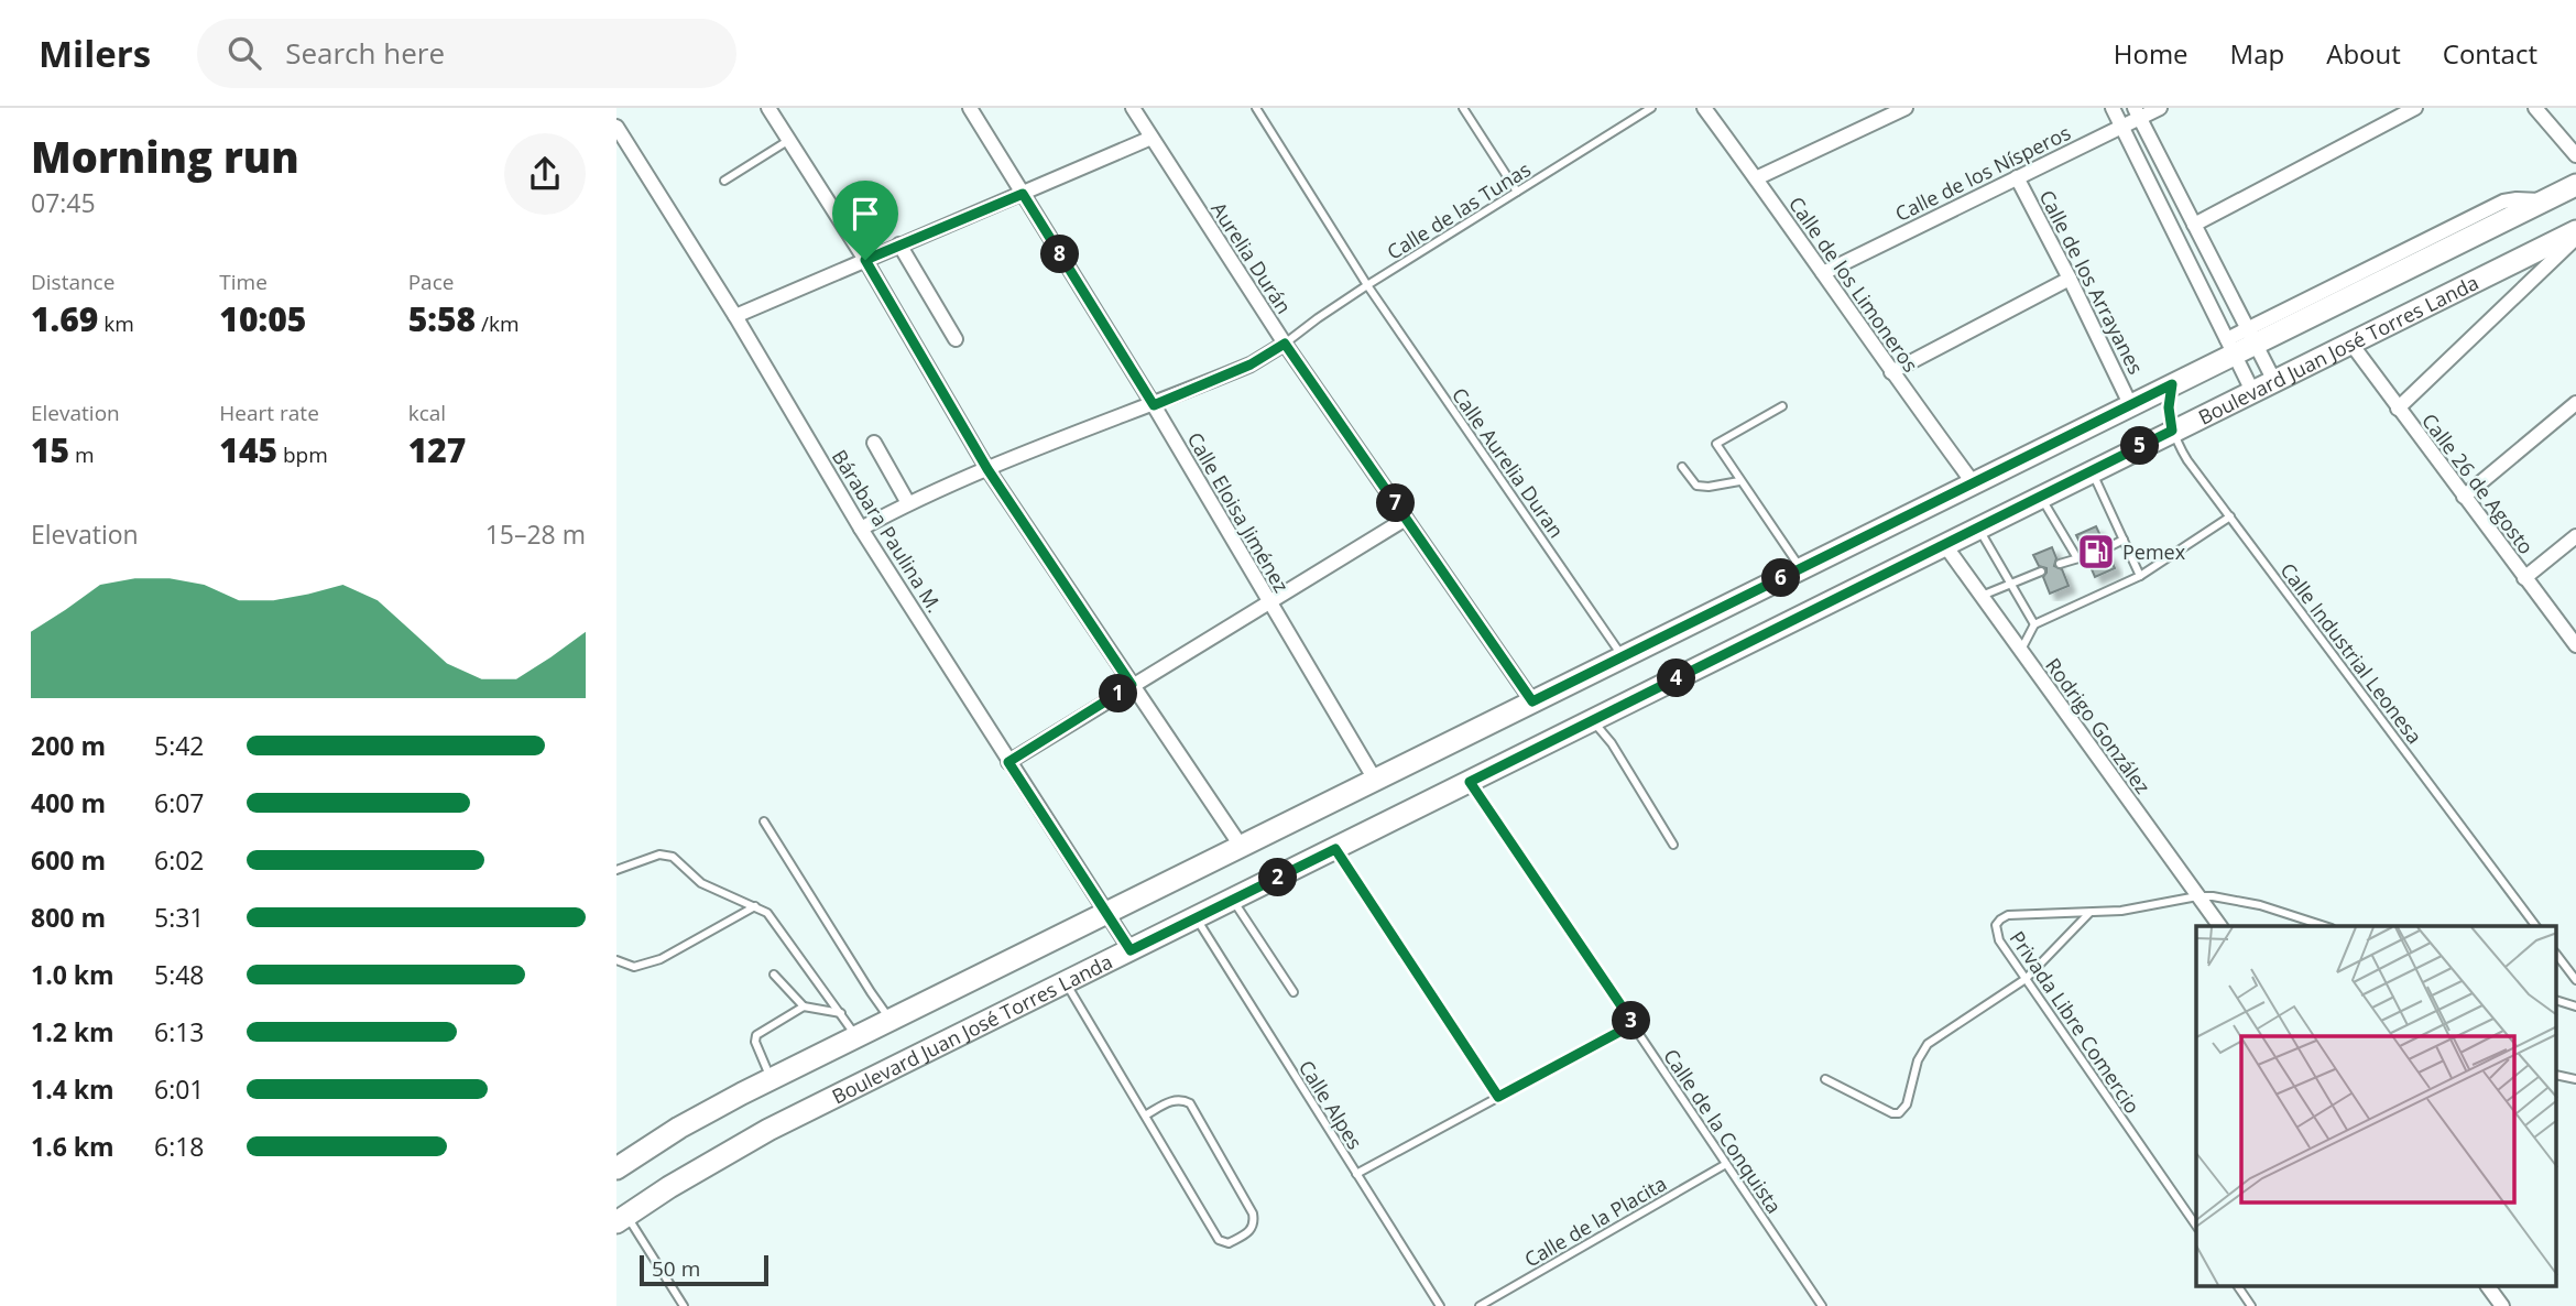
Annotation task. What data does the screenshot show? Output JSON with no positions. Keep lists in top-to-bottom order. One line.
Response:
{"streets":{"main road":["Boulevard Juan José Torres Landa"],"street":["Calle de los Nísperos","Aurelia Durán","Calle de los Arrayanes","Calle de los Limoneros","Calle 26 de Agosto","Calle Eloisa Jiménez","Bárabara Paulina M.","Rodrigo González"],"lane":["Calle de las Tunas","Calle Aurelia Duran","Calle Industrial Leonesa","Privada Libre Comercio","Calle Alpes","Calle de la Conquista","Calle de la Placita"]},"crossings":[["Calle de los Nísperos","Calle de los Arrayanes"],["Calle de los Nísperos","Calle de los Limoneros"],["Calle de las Tunas","Aurelia Durán"],["Calle de las Tunas","Calle Aurelia Duran"],["Aurelia Durán","Boulevard Juan José Torres Landa"],["Calle de los Arrayanes","Boulevard Juan José Torres Landa"],["Calle de los Limoneros","Boulevard Juan José Torres Landa"],["Boulevard Juan José Torres Landa","Calle Aurelia Duran"],["Boulevard Juan José Torres Landa","Calle 26 de Agosto"],["Boulevard Juan José Torres Landa","Calle Eloisa Jiménez"],["Boulevard Juan José Torres Landa","Bárabara Paulina M."],["Boulevard Juan José Torres Landa","Calle Industrial Leonesa"],["Boulevard Juan José Torres Landa","Rodrigo González"],["Boulevard Juan José Torres Landa","Calle Alpes"],["Boulevard Juan José Torres Landa","Calle de la Conquista"],["Rodrigo González","Privada Libre Comercio"],["Calle de la Conquista","Calle de la Placita"]],"places":{"fuel station":["Pemex"]},"scale_bar":"50 m","page":{"header":"Milers","search":"Search here","nav":["Home","Map","About","Contact"],"heading":["Morning run","07:45"],"pins":["8","5","7","6","4","1","2","3"],"stats":[["Distance","1.69 km"],["Time","10:05"],["Pace","5:58 /km"],["Elevation","15 m"],["Heart rate","145 bpm"],["kcal","127"]],"chart":["Elevation","15–28 m"],"list":[{"name":"200 m","note":"5:42"},{"name":"400 m","note":"6:07"},{"name":"600 m","note":"6:02"},{"name":"800 m","note":"5:31"},{"name":"1.0 km","note":"5:48"},{"name":"1.2 km","note":"6:13"},{"name":"1.4 km","note":"6:01"},{"name":"1.6 km","note":"6:18"}],"scale":"50 m"}}
